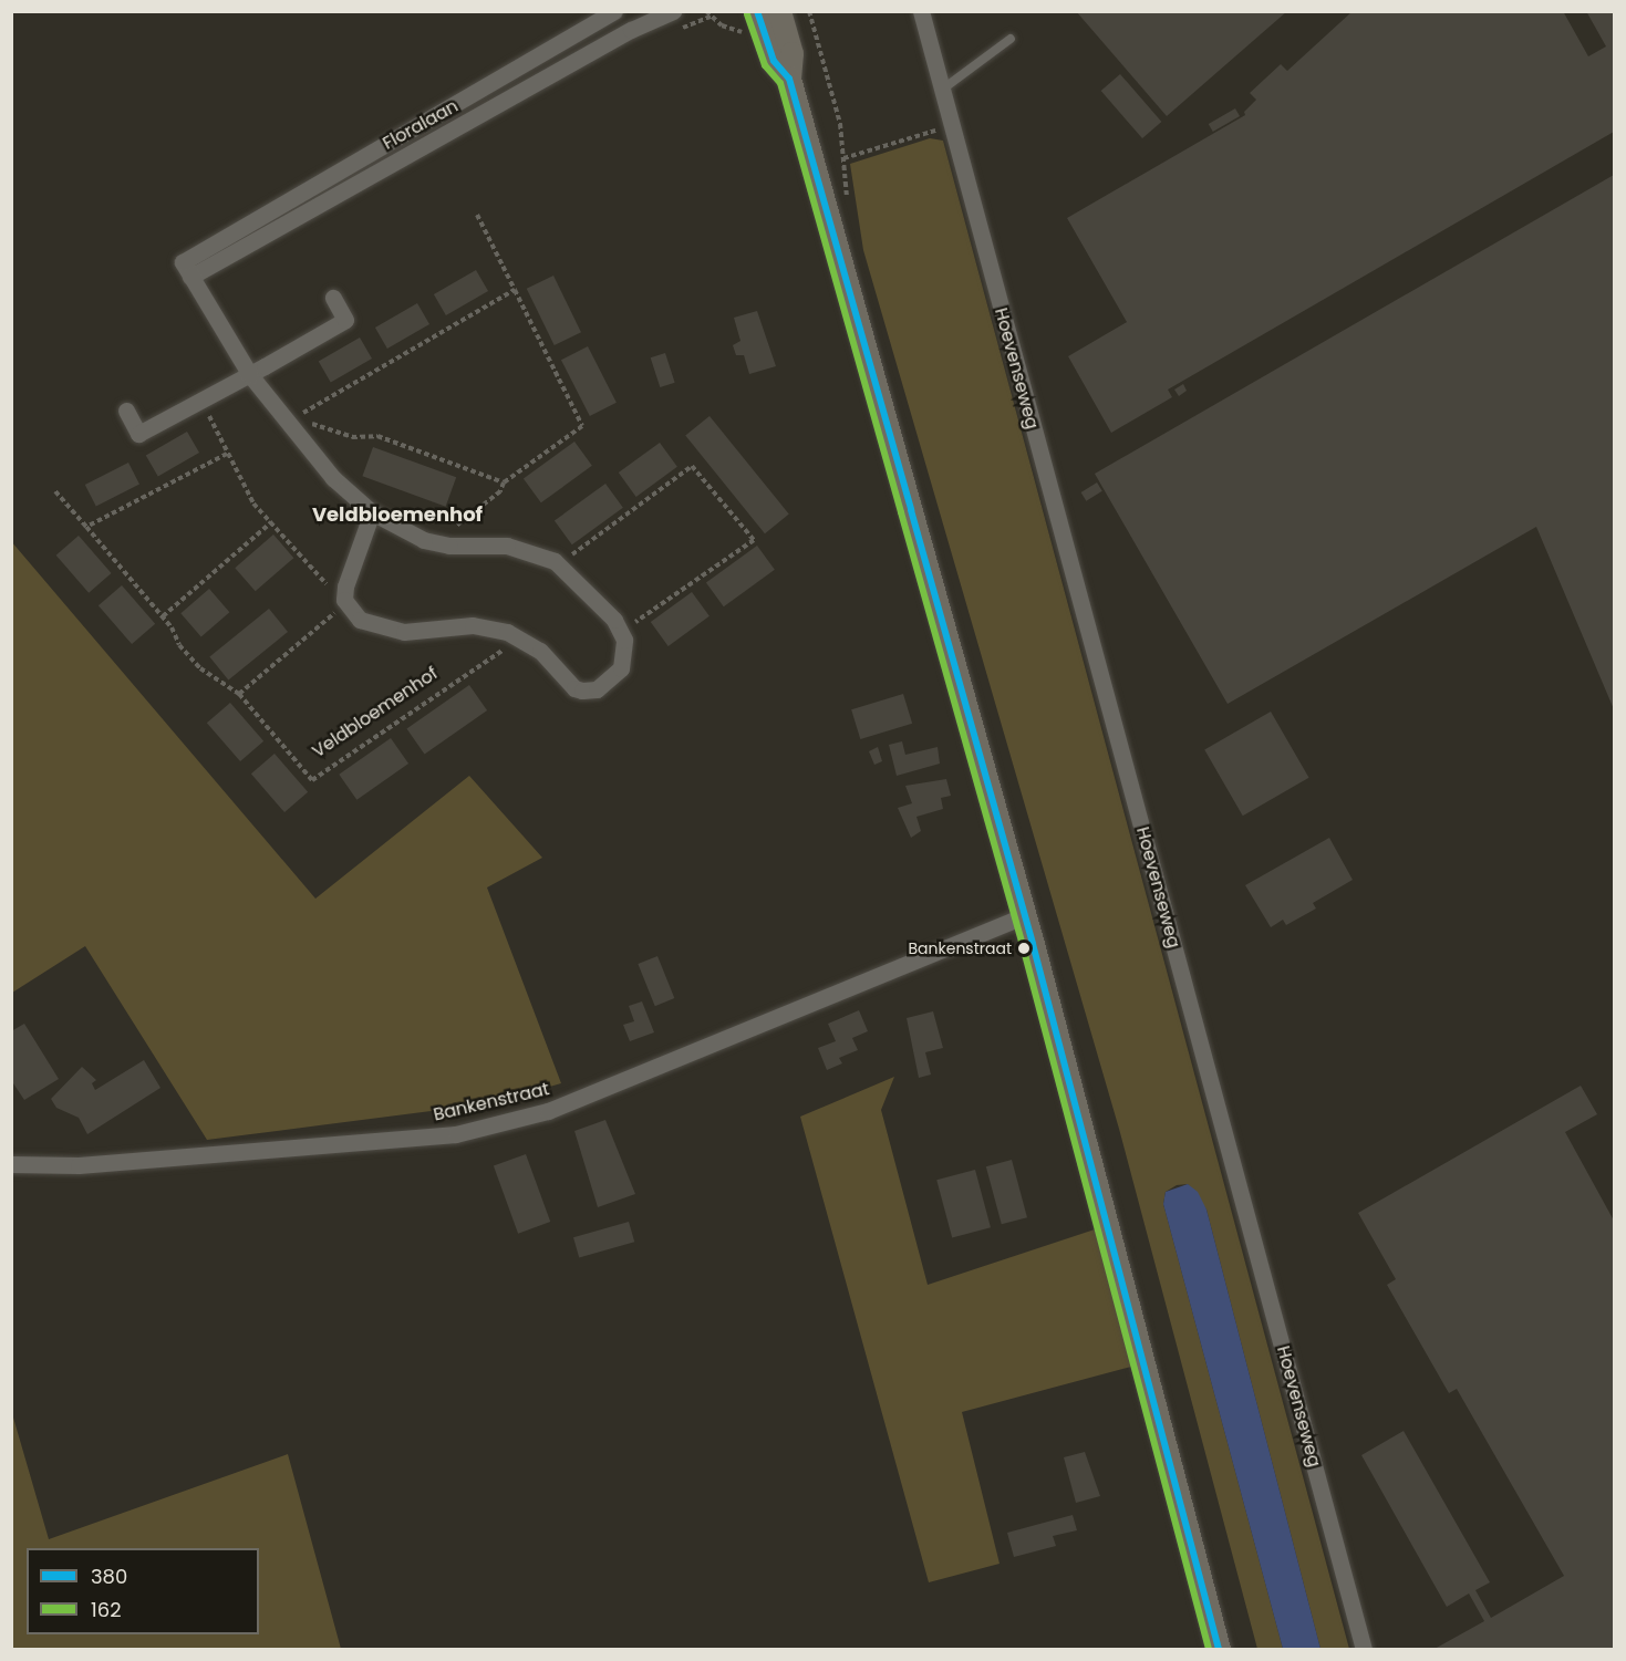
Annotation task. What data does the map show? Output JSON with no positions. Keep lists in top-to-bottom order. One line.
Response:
{"streets":{"street":["Floralaan","Hoevenseweg","Bankenstraat"],"path":["Veldbloemenhof"]},"districts":["Veldbloemenhof"],"places":["Bankenstraat"],"lines":["transit line 380","transit line 162"],"legend":["380","162"]}
